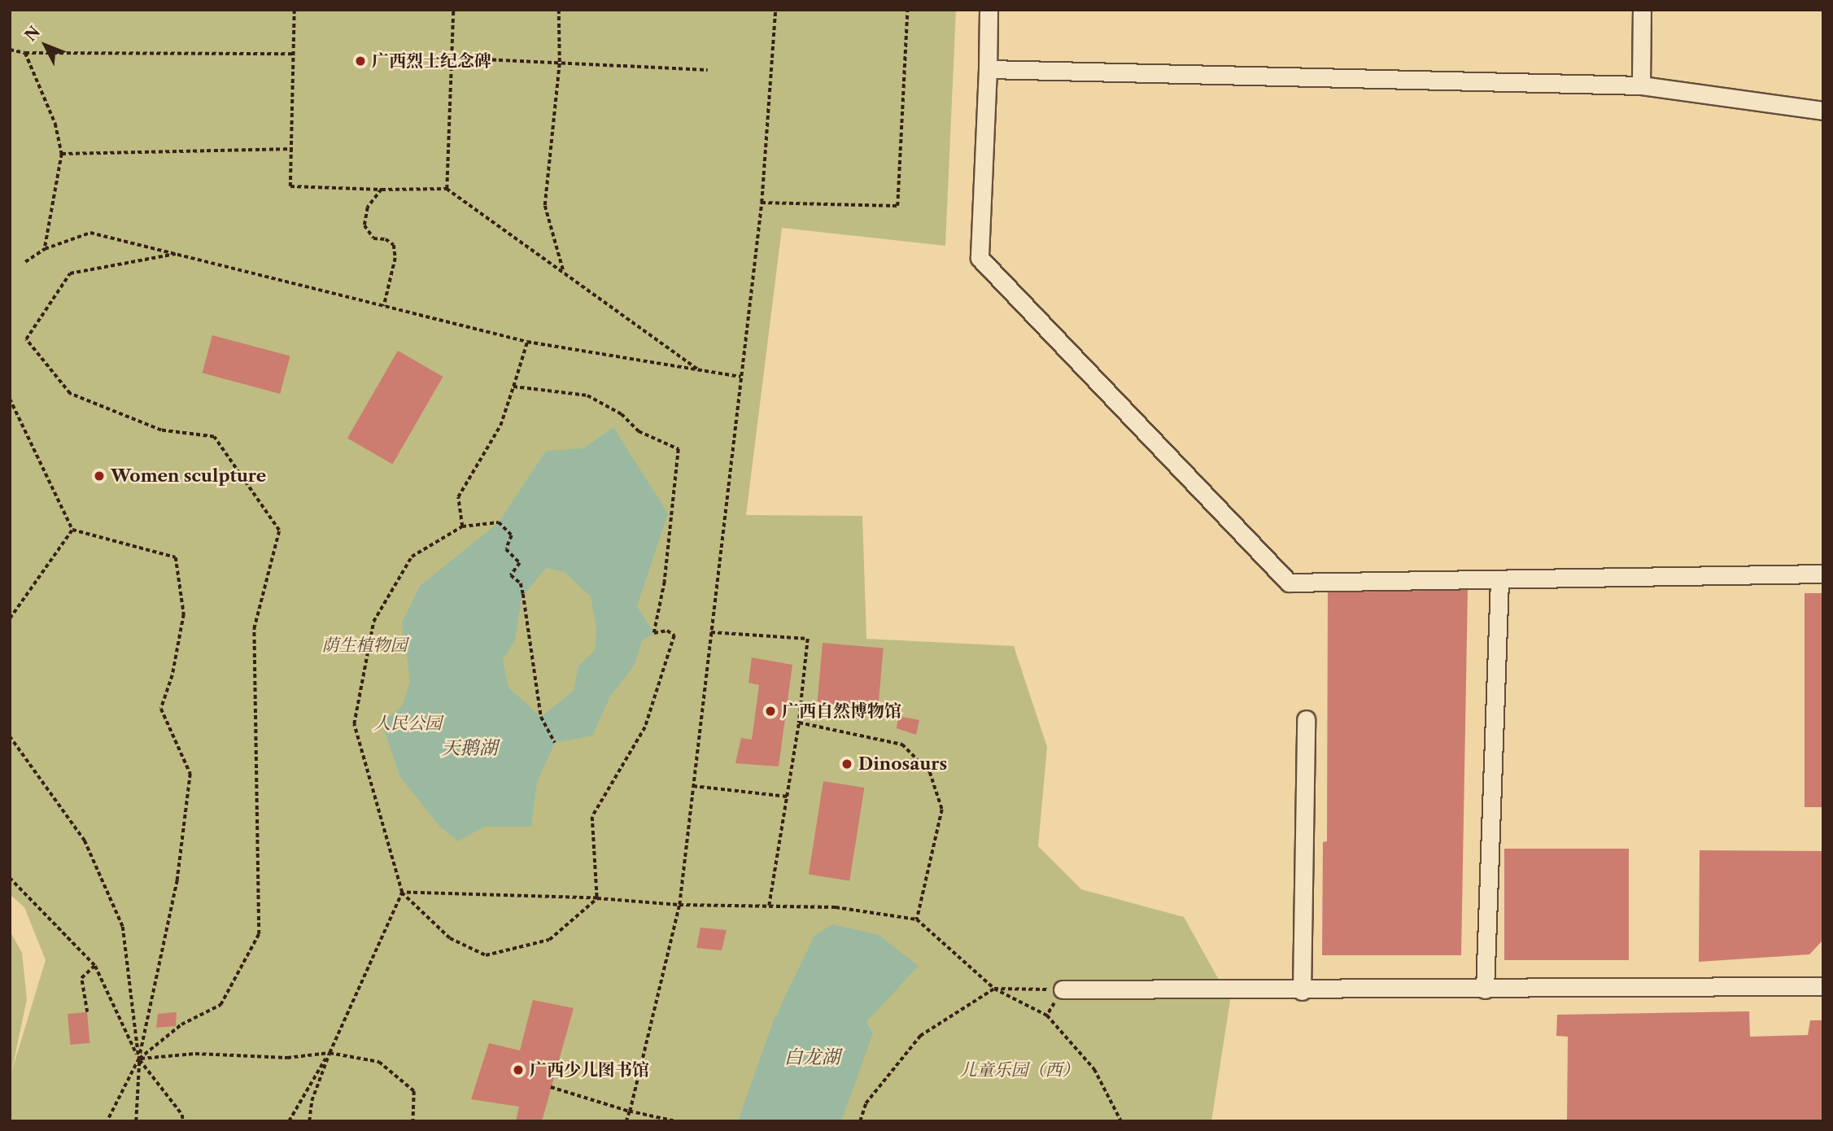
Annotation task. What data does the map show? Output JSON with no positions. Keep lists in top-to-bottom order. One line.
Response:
{"water":["天鹅湖","白龙湖"],"parks":["荫生植物园","人民公园","儿童乐园（西）"],"places":["广西烈士纪念碑","Women sculpture","广西自然博物馆","Dinosaurs","广西少儿图书馆"],"north":"top left"}
